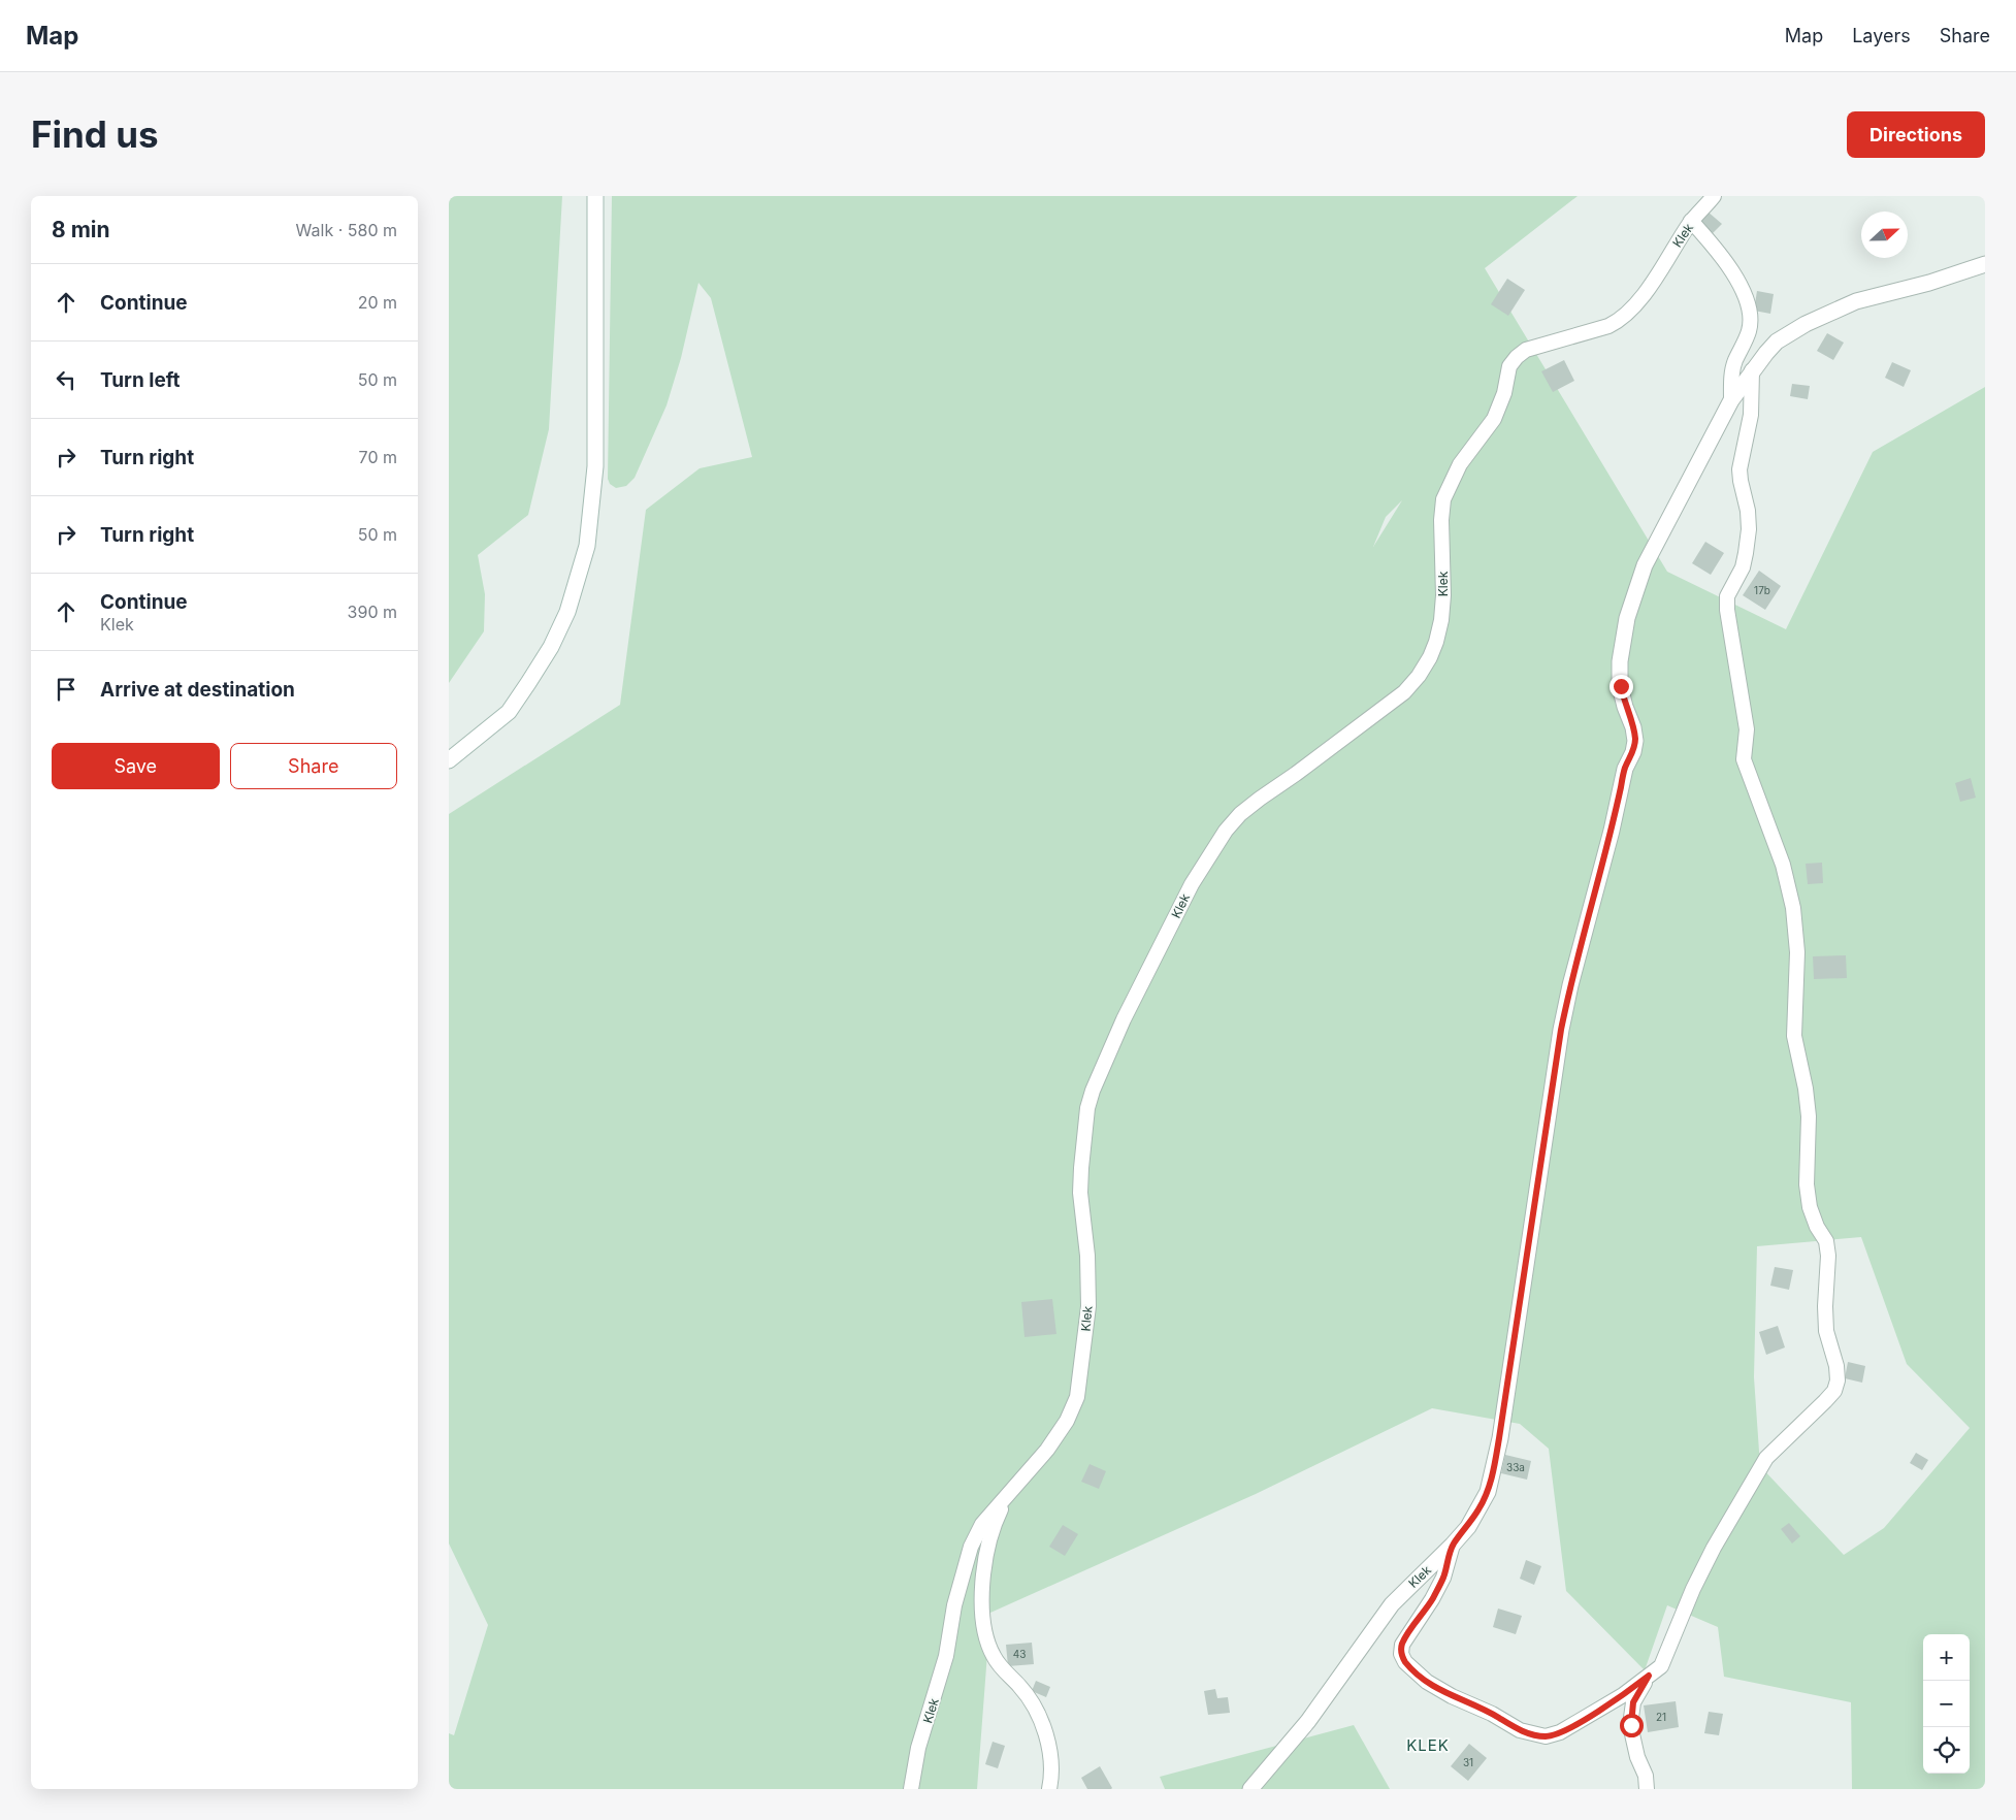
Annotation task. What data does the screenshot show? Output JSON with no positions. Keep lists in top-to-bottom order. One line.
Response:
{"streets":{"street":["Klek"]},"districts":["KLEK"],"house_numbers":["17b","33a","43","21","31"],"north":"right","page":{"header":"Map","nav":["Map","Layers","Share"],"buttons":["Directions",["Save","Share"]],"title":"Find us","heading":["8 min","Walk · 580 m"],"list":[["Continue","20 m"],["Turn left","50 m"],["Turn right","70 m"],["Turn right","50 m"],["Continue","Klek","390 m"],"Arrive at destination"],"map_buttons":["+","−"]}}
